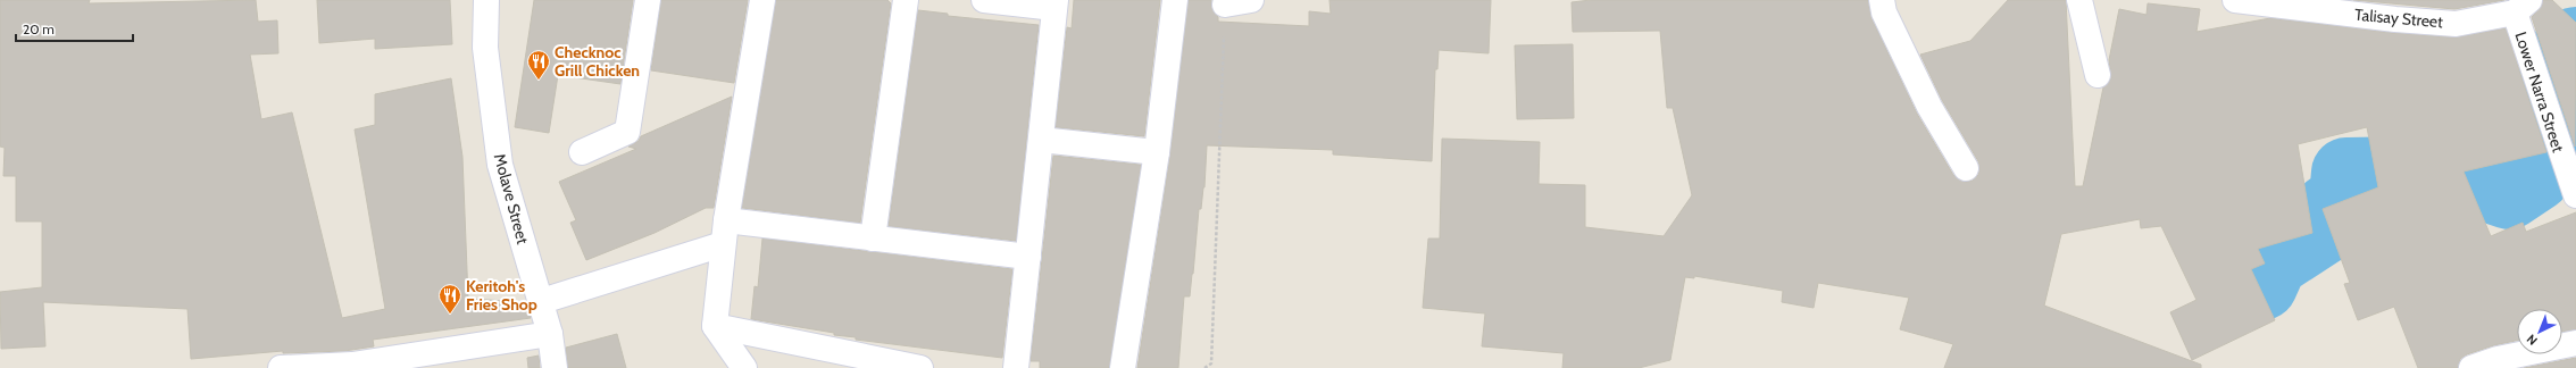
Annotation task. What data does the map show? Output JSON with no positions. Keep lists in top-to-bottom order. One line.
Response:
{"streets":{"street":["Talisay Street","Lower Narra Street","Molave Street"]},"crossings":[["Talisay Street","Lower Narra Street"]],"places":{"restaurant":["Checknoc Grill Chicken","Keritoh's Fries Shop"]},"scale_bar":"20 m","north":"bottom left"}
